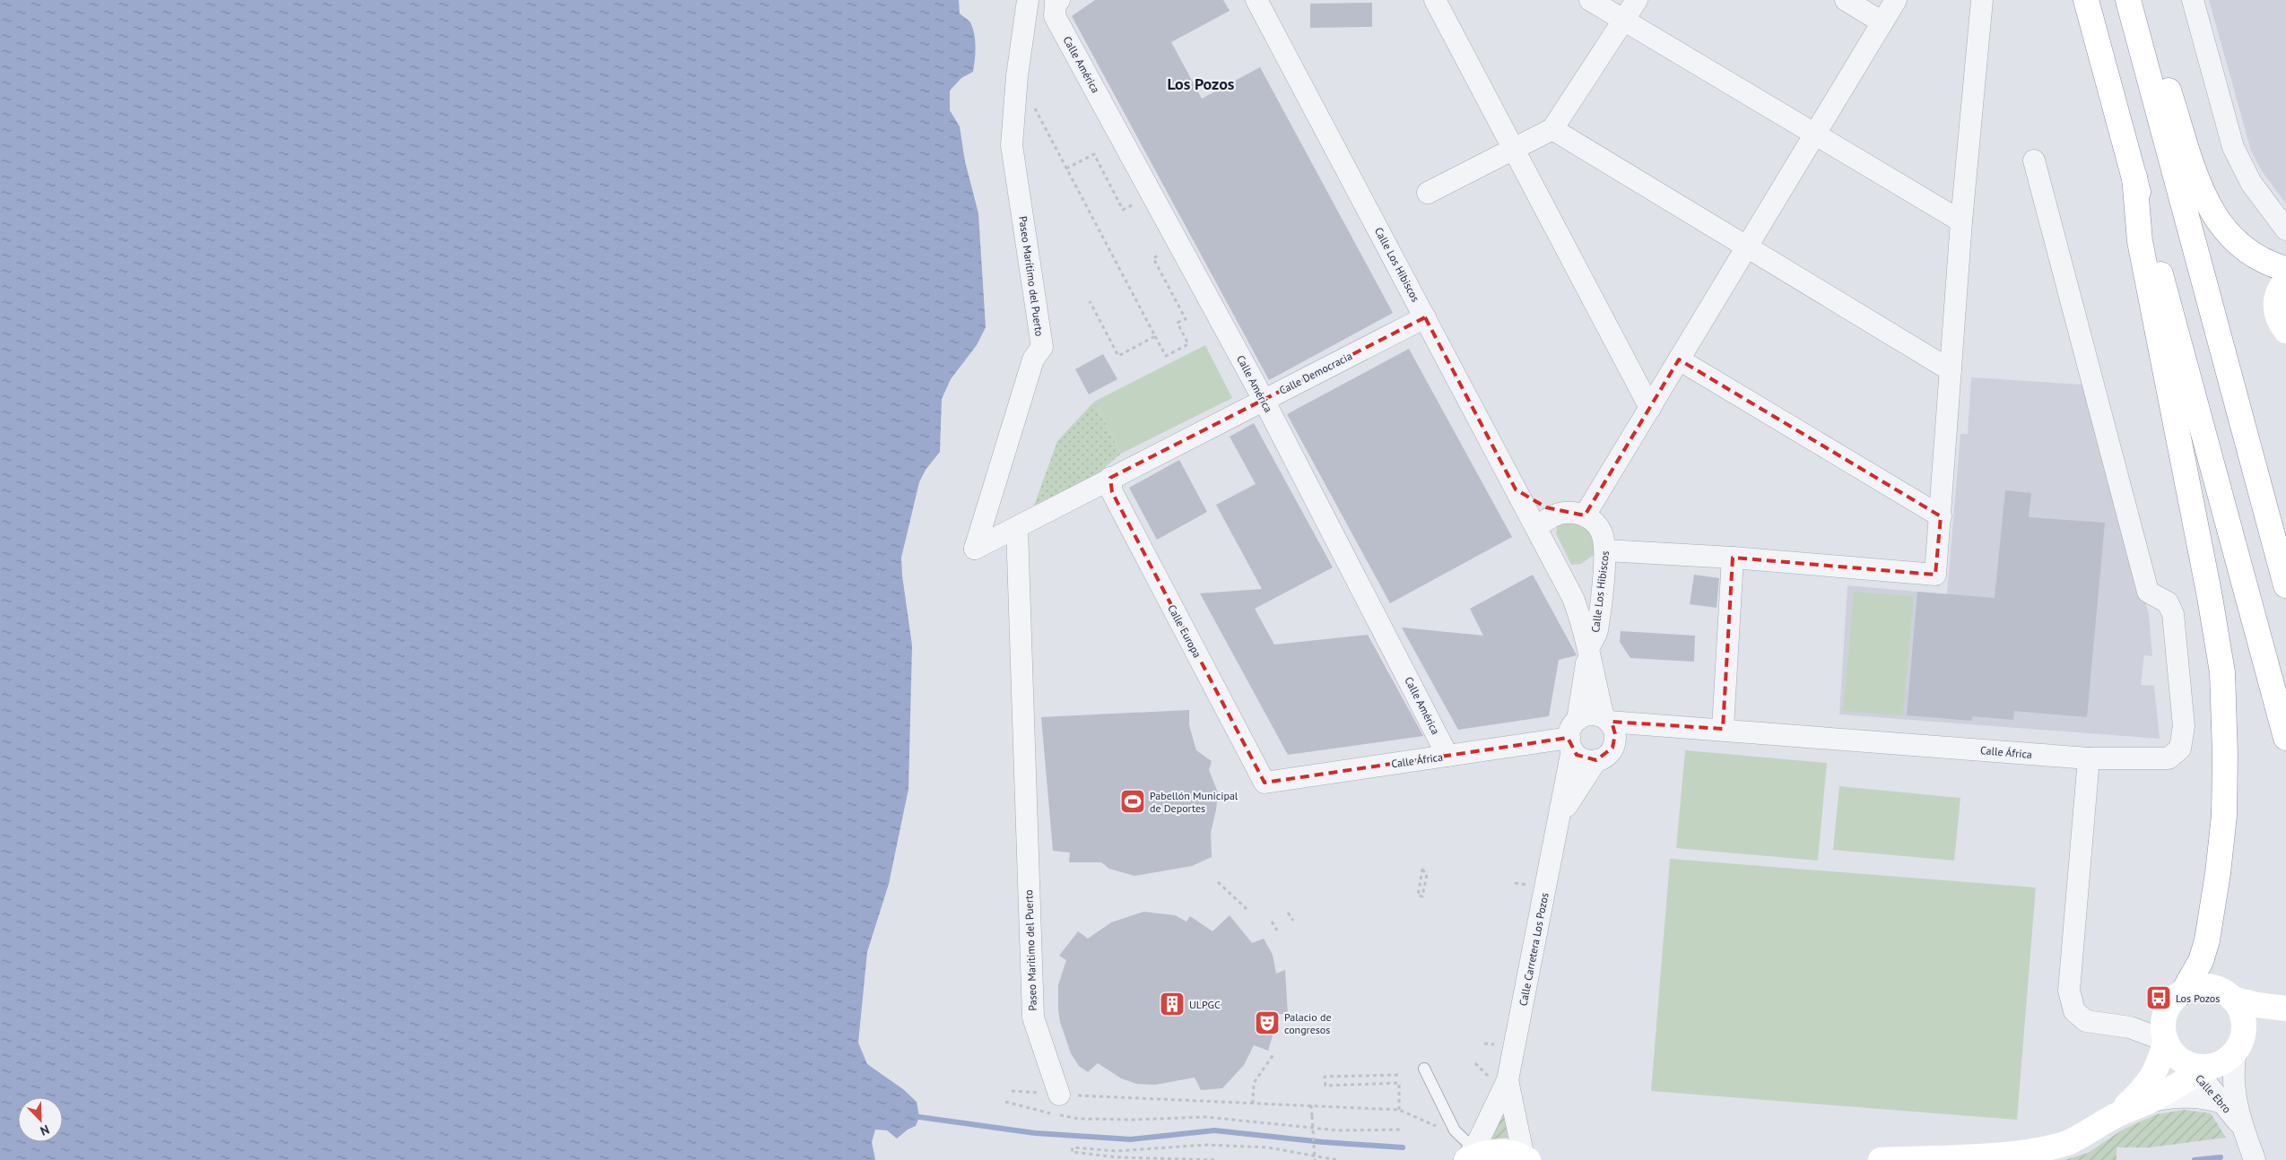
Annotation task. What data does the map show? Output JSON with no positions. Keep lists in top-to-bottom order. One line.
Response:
{"streets":{"street":["Calle América","Calle Los Hibiscos","Paseo Marítimo del Puerto","Calle Democracia","Calle Europa","Calle África","Calle Carretera Los Pozos","Calle Ebro"]},"crossings":[["Calle América","Calle Democracia"],["Calle América","Calle África"],["Calle Los Hibiscos","Calle Democracia"],["Calle Los Hibiscos","Calle Carretera Los Pozos"],["Paseo Marítimo del Puerto","Calle Democracia"],["Paseo Marítimo del Puerto","Calle Europa"],["Calle Democracia","Calle Europa"],["Calle Europa","Calle África"],["Calle África","Calle Carretera Los Pozos"]],"districts":["Los Pozos"],"places":{"sports":["Pabellón Municipal de Deportes"],"bus stop":["Los Pozos"],"building":["ULPGC"],"theatre":["Palacio de congresos"]},"north":"bottom right"}
